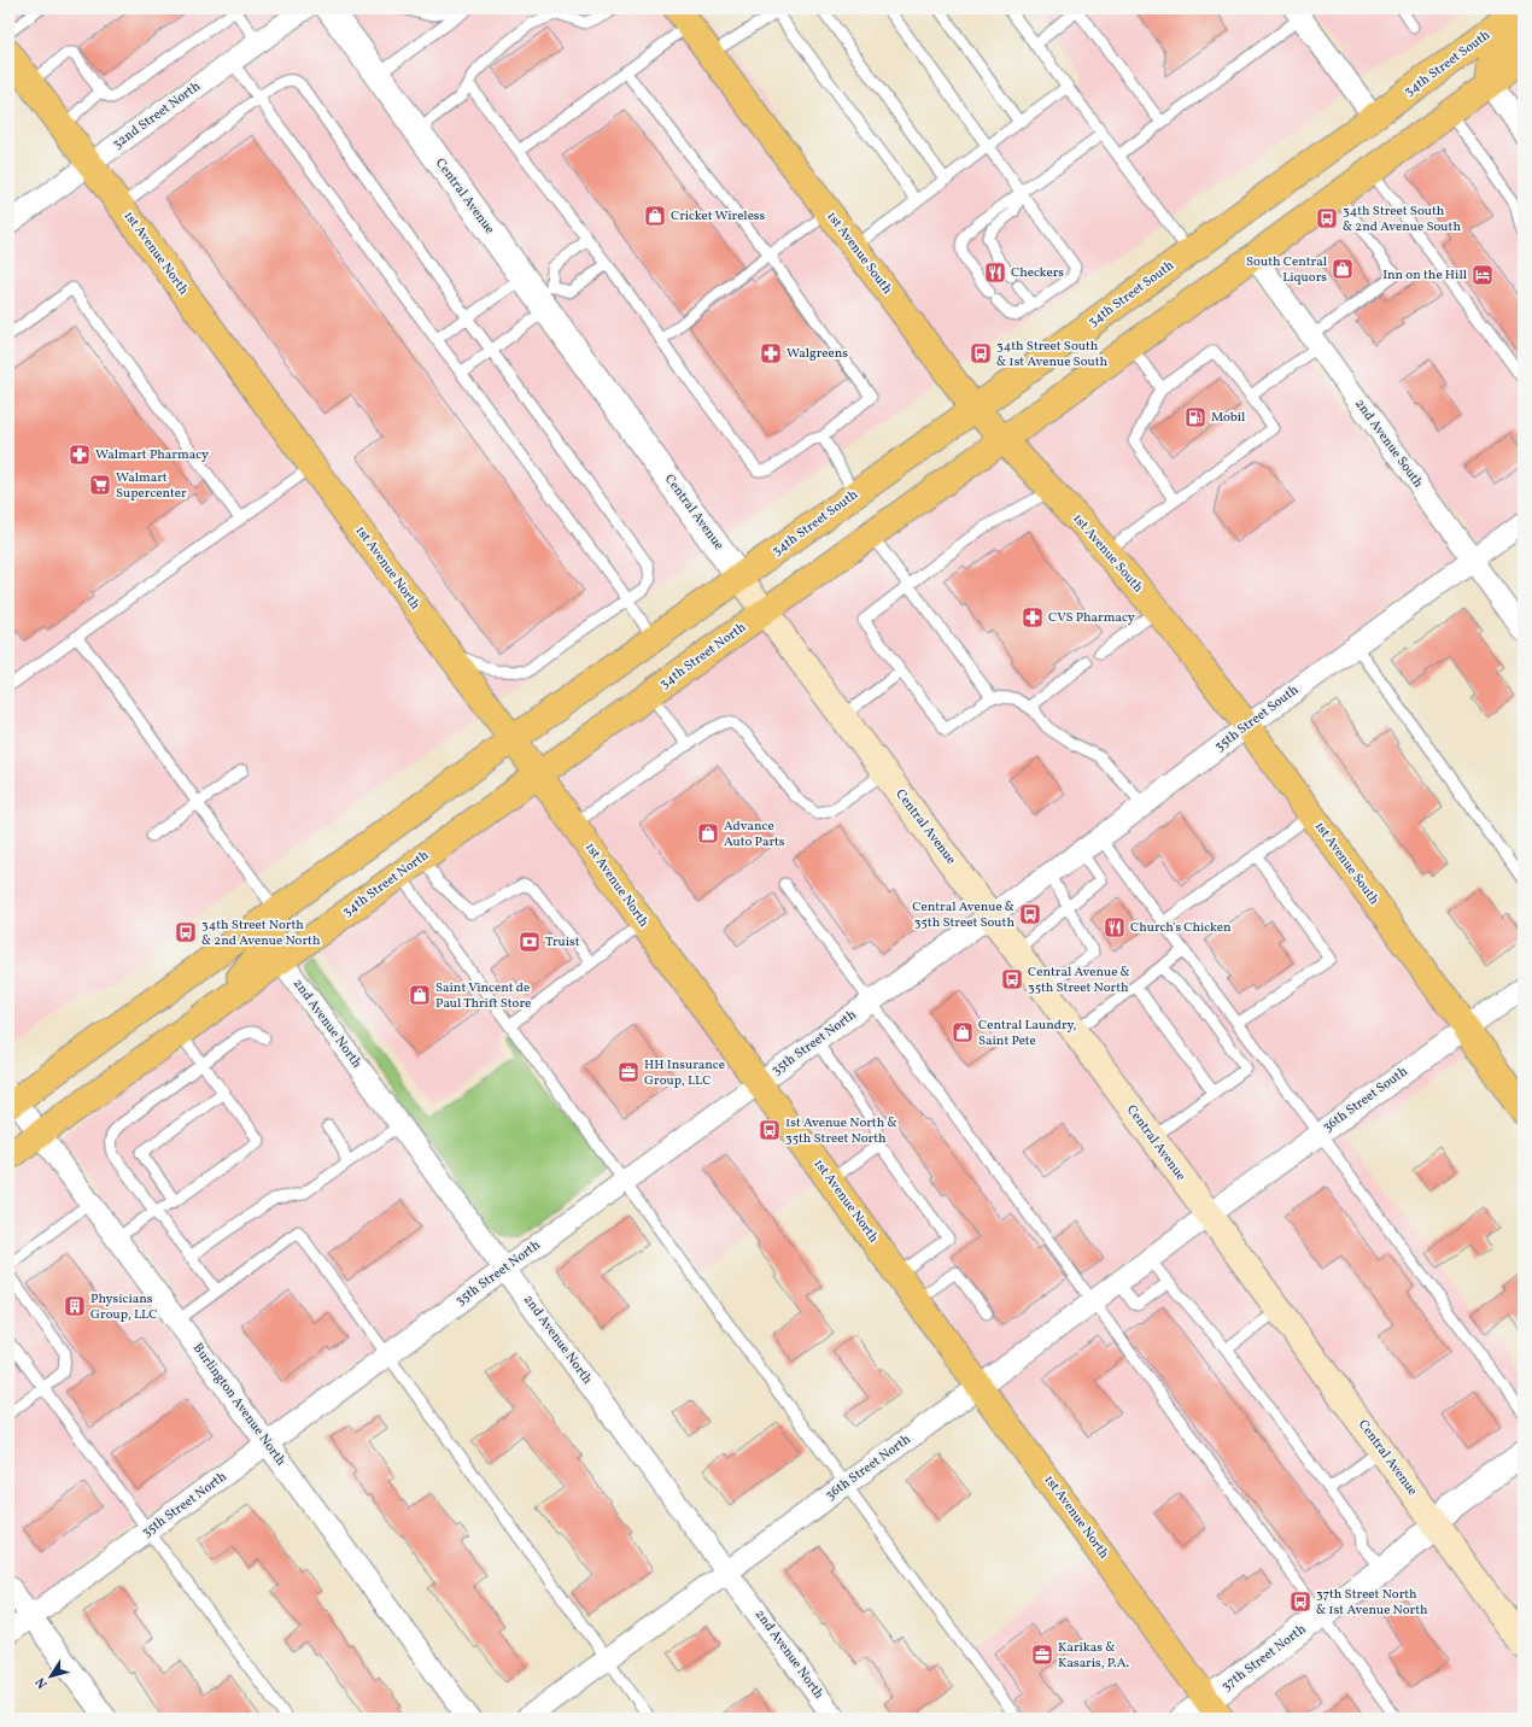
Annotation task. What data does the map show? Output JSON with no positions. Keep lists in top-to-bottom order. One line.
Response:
{"streets":{"main road":["34th Street South","Central Avenue","1st Avenue North","1st Avenue South","34th Street North"],"street":["32nd Street North","2nd Avenue South","35th Street South","2nd Avenue North","35th Street North","36th Street South","Burlington Avenue North","36th Street North","37th Street North"]},"crossings":[["34th Street South","Central Avenue"],["34th Street South","1st Avenue South"],["32nd Street North","1st Avenue North"],["Central Avenue","34th Street North"],["Central Avenue","35th Street South"],["Central Avenue","35th Street North"],["Central Avenue","36th Street South"],["Central Avenue","36th Street North"],["Central Avenue","37th Street North"],["1st Avenue North","34th Street North"],["1st Avenue North","35th Street North"],["1st Avenue North","36th Street North"],["1st Avenue North","37th Street North"],["1st Avenue South","35th Street South"],["1st Avenue South","36th Street South"],["2nd Avenue South","35th Street South"],["34th Street North","2nd Avenue North"],["34th Street North","Burlington Avenue North"],["35th Street South","35th Street North"],["2nd Avenue North","35th Street North"],["2nd Avenue North","36th Street North"],["35th Street North","Burlington Avenue North"],["36th Street South","36th Street North"]],"places":{"shop":["Cricket Wireless","South Central Liquors","Advance Auto Parts","Saint Vincent de Paul Thrift Store","Central Laundry, Saint Pete"],"bus stop":["34th Street South & 2nd Avenue South","34th Street South & 1st Avenue South","Central Avenue & 35th Street South","34th Street North & 2nd Avenue North","Central Avenue & 35th Street North","1st Avenue North & 35th Street North","37th Street North & 1st Avenue North"],"restaurant":["Checkers","Church's Chicken"],"hotel":["Inn on the Hill"],"pharmacy":["Walgreens","Walmart Pharmacy","CVS Pharmacy"],"fuel station":["Mobil"],"supermarket":["Walmart Supercenter"],"bank":["Truist"],"office":["HH Insurance Group, LLC","Karikas & Kasaris, P.A."],"building":["Physicians Group, LLC"]},"north":"bottom left"}
